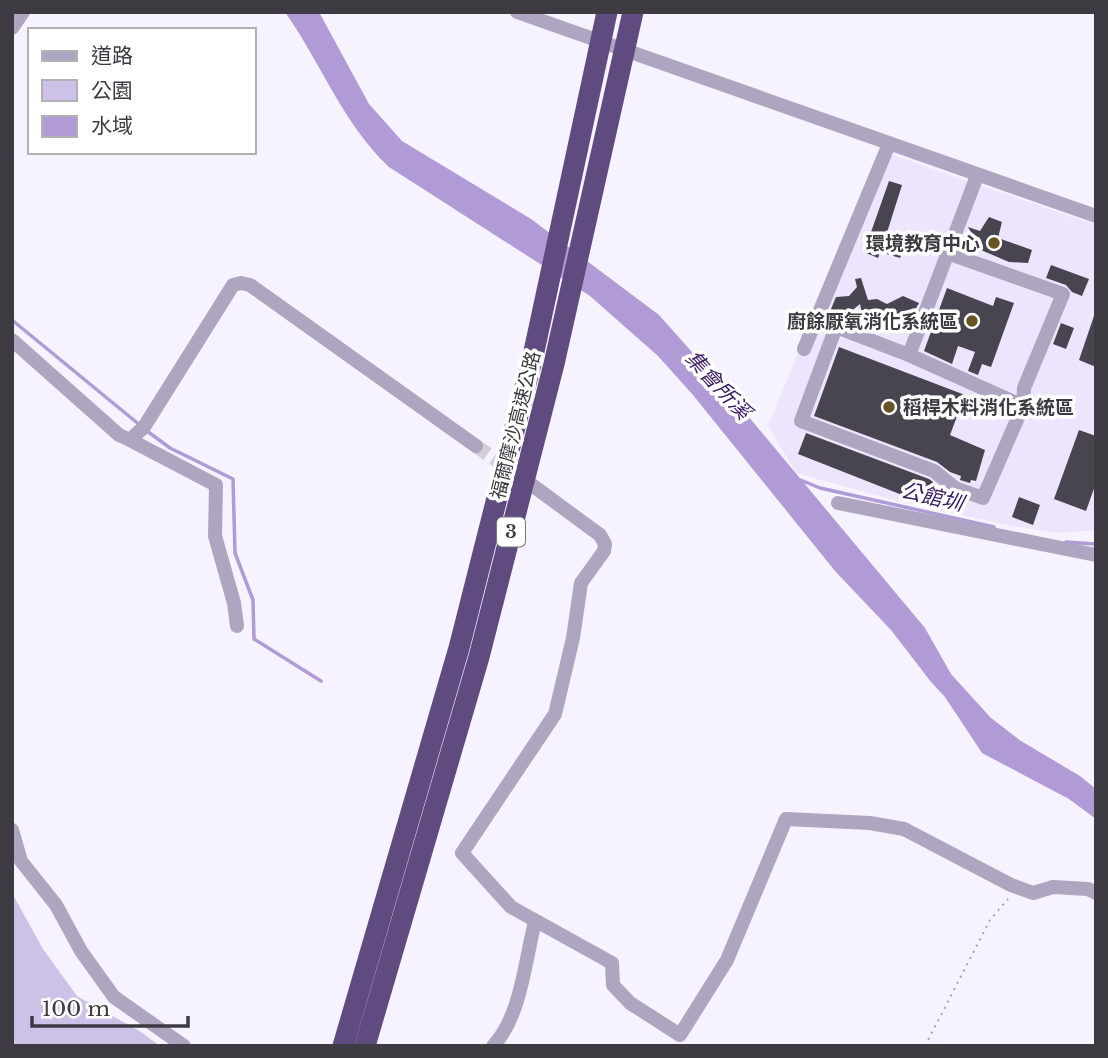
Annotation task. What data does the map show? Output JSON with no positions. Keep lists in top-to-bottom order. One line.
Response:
{"streets":{"highway":["福爾摩沙高速公路","3"]},"water":["集會所溪","公館圳"],"places":["環境教育中心","廚餘厭氧消化系統區","稻桿木料消化系統區"],"legend":["道路","公園","水域"],"scale_bar":"100 m"}
